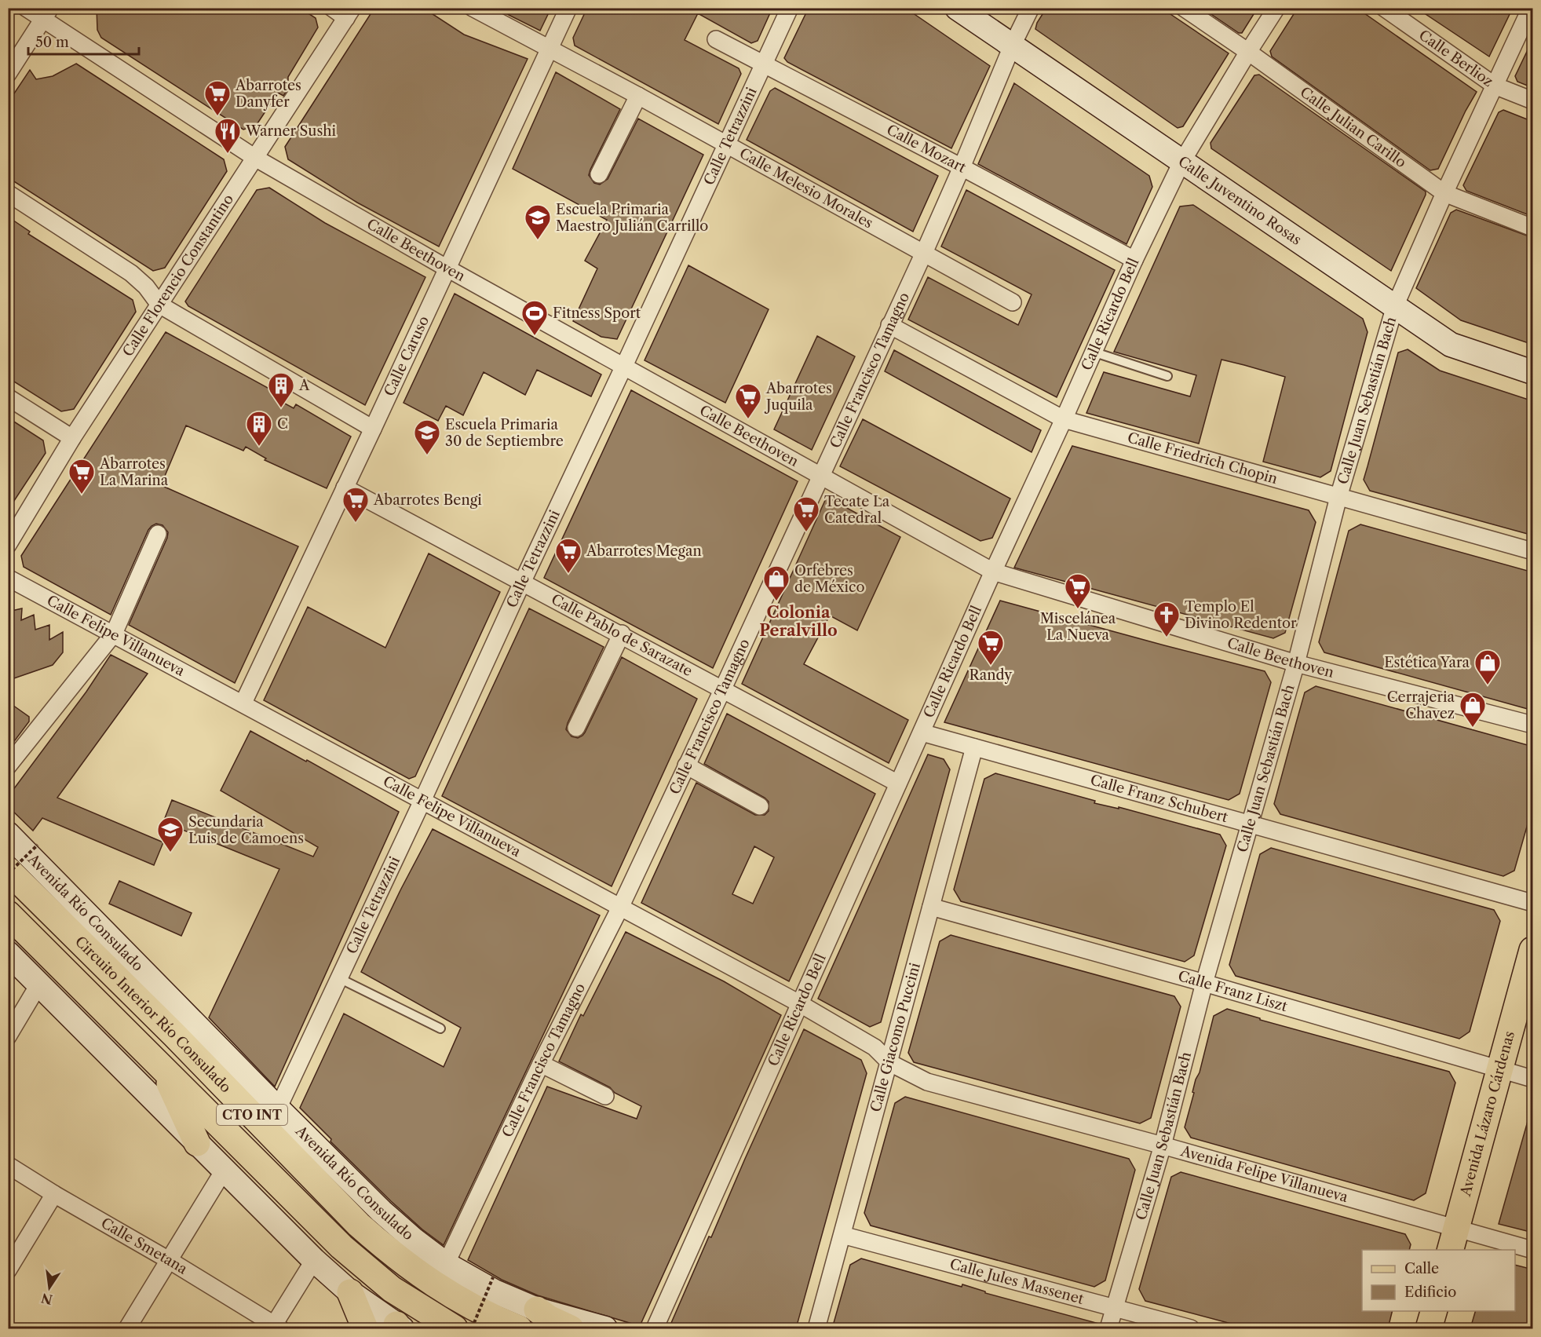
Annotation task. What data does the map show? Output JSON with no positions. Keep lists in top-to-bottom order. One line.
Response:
{"streets":{"main road":["Calle Juventino Rosas","Avenida Río Consulado","Circuito Interior Río Consulado","Avenida Lázaro Cárdenas","CTO INT"],"street":["Calle Berlioz","Calle Julian Carillo","Calle Tetrazzini","Calle Mozart","Calle Melesio Morales","Calle Beethoven","Calle Florencio Constantino","Calle Ricardo Bell","Calle Caruso","Calle Francisco Tamagno","Calle Juan Sebastián Bach","Calle Friedrich Chopin","Calle Felipe Villanueva","Calle Pablo de Sarazate","Calle Franz Schubert","Calle Franz Liszt","Calle Giacomo Puccini","Avenida Felipe Villanueva","Calle Smetana","Calle Jules Massenet"]},"crossings":[["Calle Berlioz","Calle Juan Sebastián Bach"],["Calle Julian Carillo","Calle Ricardo Bell"],["Calle Julian Carillo","Calle Juan Sebastián Bach"],["Calle Tetrazzini","Calle Mozart"],["Calle Tetrazzini","Calle Melesio Morales"],["Calle Tetrazzini","Calle Beethoven"],["Calle Tetrazzini","Calle Felipe Villanueva"],["Calle Tetrazzini","Calle Pablo de Sarazate"],["Calle Tetrazzini","Avenida Río Consulado"],["Calle Mozart","Calle Ricardo Bell"],["Calle Mozart","Calle Francisco Tamagno"],["Calle Melesio Morales","Calle Caruso"],["Calle Melesio Morales","Calle Francisco Tamagno"],["Calle Juventino Rosas","Calle Ricardo Bell"],["Calle Juventino Rosas","Calle Francisco Tamagno"],["Calle Juventino Rosas","Calle Juan Sebastián Bach"],["Calle Beethoven","Calle Florencio Constantino"],["Calle Beethoven","Calle Ricardo Bell"],["Calle Beethoven","Calle Caruso"],["Calle Beethoven","Calle Francisco Tamagno"],["Calle Beethoven","Calle Juan Sebastián Bach"],["Calle Ricardo Bell","Calle Friedrich Chopin"],["Calle Ricardo Bell","Calle Felipe Villanueva"],["Calle Ricardo Bell","Calle Pablo de Sarazate"],["Calle Ricardo Bell","Calle Franz Schubert"],["Calle Caruso","Calle Felipe Villanueva"],["Calle Caruso","Calle Pablo de Sarazate"],["Calle Francisco Tamagno","Calle Friedrich Chopin"],["Calle Francisco Tamagno","Calle Felipe Villanueva"],["Calle Francisco Tamagno","Calle Pablo de Sarazate"],["Calle Francisco Tamagno","Avenida Río Consulado"],["Calle Juan Sebastián Bach","Calle Friedrich Chopin"],["Calle Juan Sebastián Bach","Calle Franz Schubert"],["Calle Juan Sebastián Bach","Calle Franz Liszt"],["Calle Juan Sebastián Bach","Avenida Felipe Villanueva"],["Calle Juan Sebastián Bach","Calle Jules Massenet"],["Calle Felipe Villanueva","Calle Giacomo Puccini"],["Calle Felipe Villanueva","Avenida Felipe Villanueva"],["Calle Franz Schubert","Calle Giacomo Puccini"],["Calle Franz Liszt","Calle Giacomo Puccini"],["Calle Franz Liszt","Avenida Lázaro Cárdenas"],["Calle Giacomo Puccini","Avenida Felipe Villanueva"],["Calle Giacomo Puccini","Calle Jules Massenet"],["Avenida Lázaro Cárdenas","Avenida Felipe Villanueva"]],"districts":["Colonia Peralvillo"],"places":{"supermarket":["Abarrotes Danyfer","Abarrotes Juquila","Abarrotes La Marina","Abarrotes Bengi","Tecate La Catedral","Abarrotes Megan","Miscelánea La Nueva","Randy"],"restaurant":["Warner Sushi"],"school or university":["Escuela Primaria Maestro Julián Carrillo","Escuela Primaria 30 de Septiembre","Secundaria Luis de Camoens"],"sports":["Fitness Sport"],"building":["A","C"],"shop":["Orfebres de México","Estética Yara","Cerrajeria Chavez"],"church":["Templo El Divino Redentor"]},"legend":["Calle","Edificio"],"scale_bar":"50 m","north":"bottom"}
